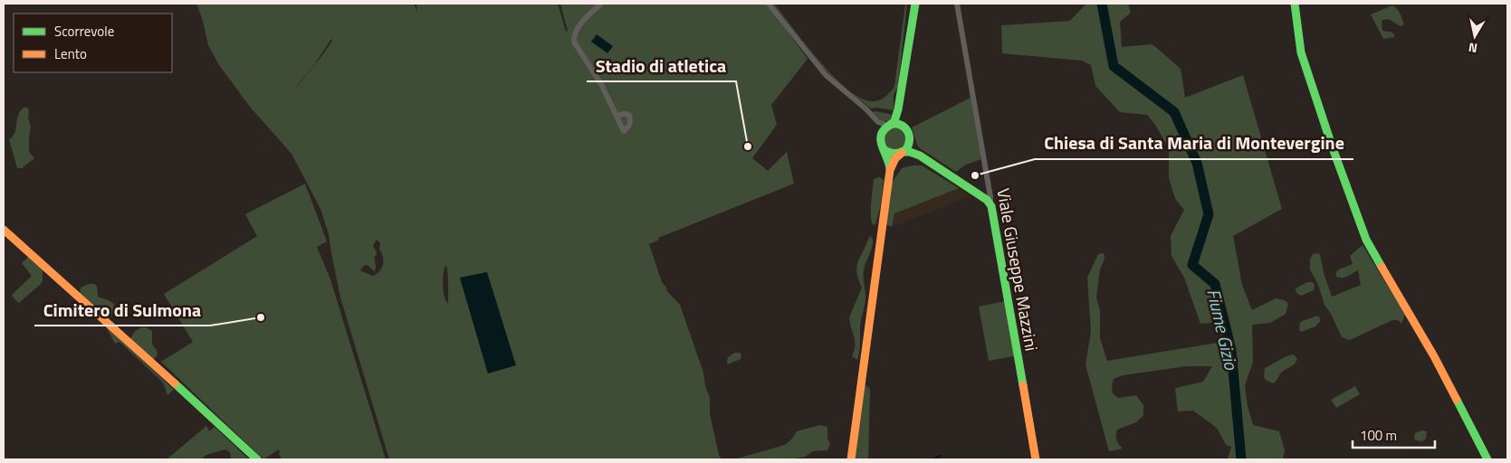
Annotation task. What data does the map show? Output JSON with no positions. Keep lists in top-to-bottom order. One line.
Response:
{"streets":{"main road":["Viale Giuseppe Mazzini"]},"water":["Fiume Gizio"],"places":["Stadio di atletica","Chiesa di Santa Maria di Montevergine","Cimitero di Sulmona"],"legend":["Scorrevole","Lento"],"scale_bar":"100 m","north":"bottom"}
